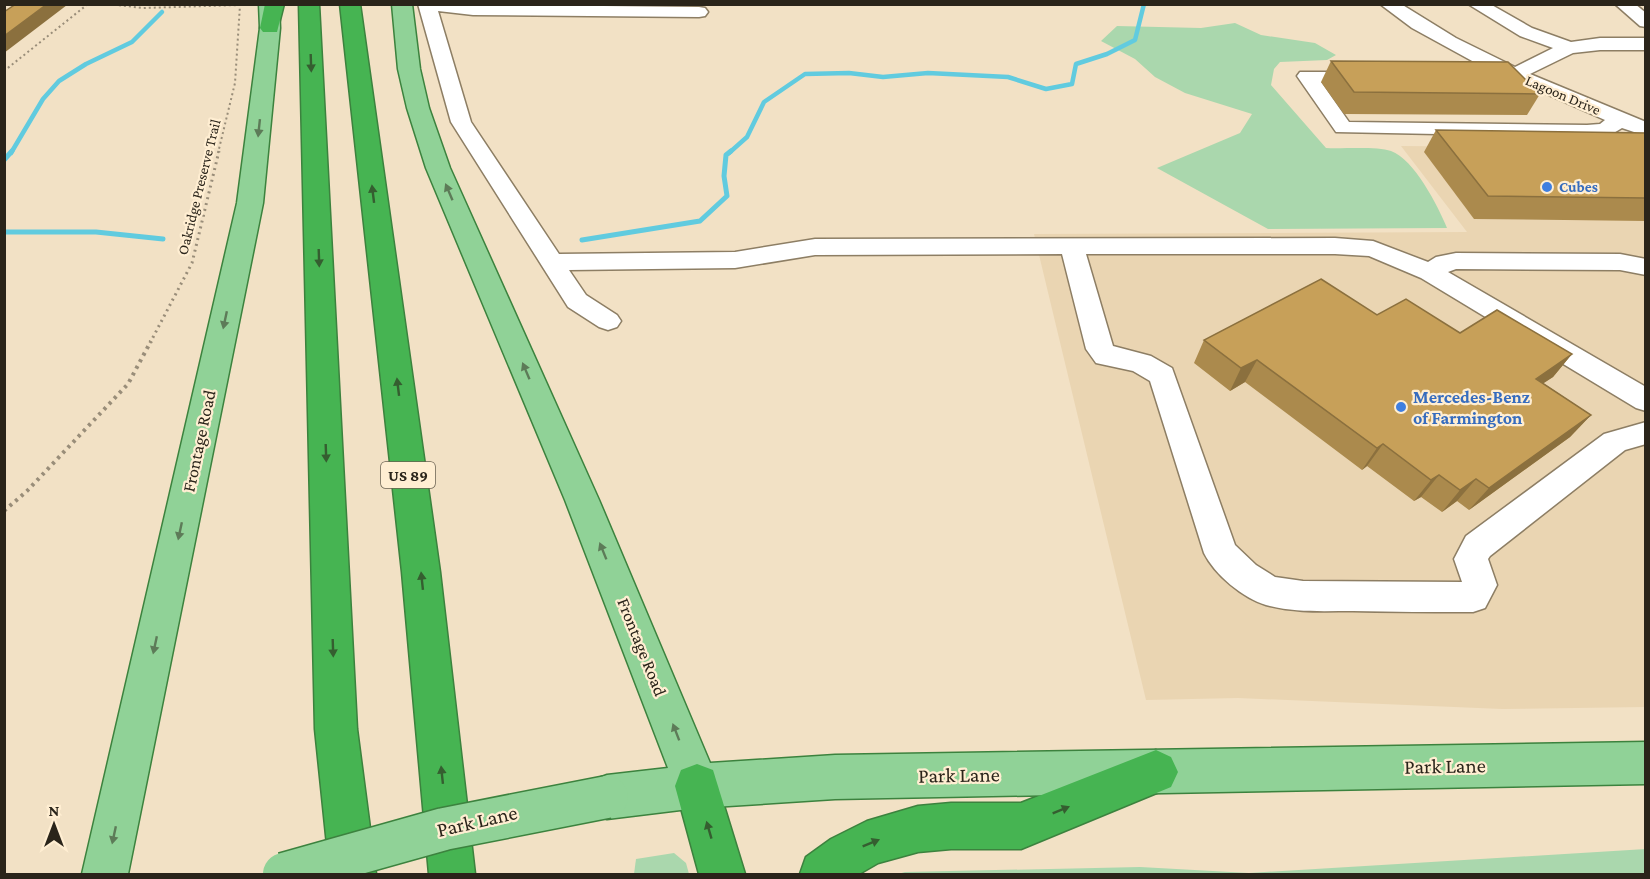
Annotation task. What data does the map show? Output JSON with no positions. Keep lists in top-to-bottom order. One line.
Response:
{"streets":{"highway":["US 89"],"main road":["Frontage Road","Park Lane"],"street":["Lagoon Drive"],"path":["Oakridge Preserve Trail"]},"crossings":[["Frontage Road","Park Lane"]],"places":["Cubes","Mercedes-Benz of Farmington"],"north":"top"}
